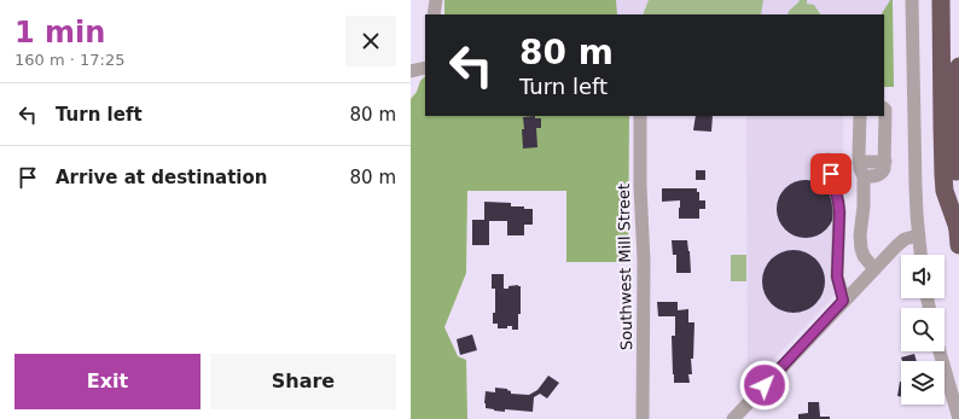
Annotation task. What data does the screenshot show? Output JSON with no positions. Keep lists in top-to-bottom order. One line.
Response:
{"streets":{"street":["Southwest Mill Street"]},"page":{"heading":["1 min","160 m · 17:25"],"turn":["80 m","Turn left"],"list":[{"name":"Turn left","value":"80 m"},{"name":"Arrive at destination","value":"80 m"}],"buttons":["Exit","Share"]}}
